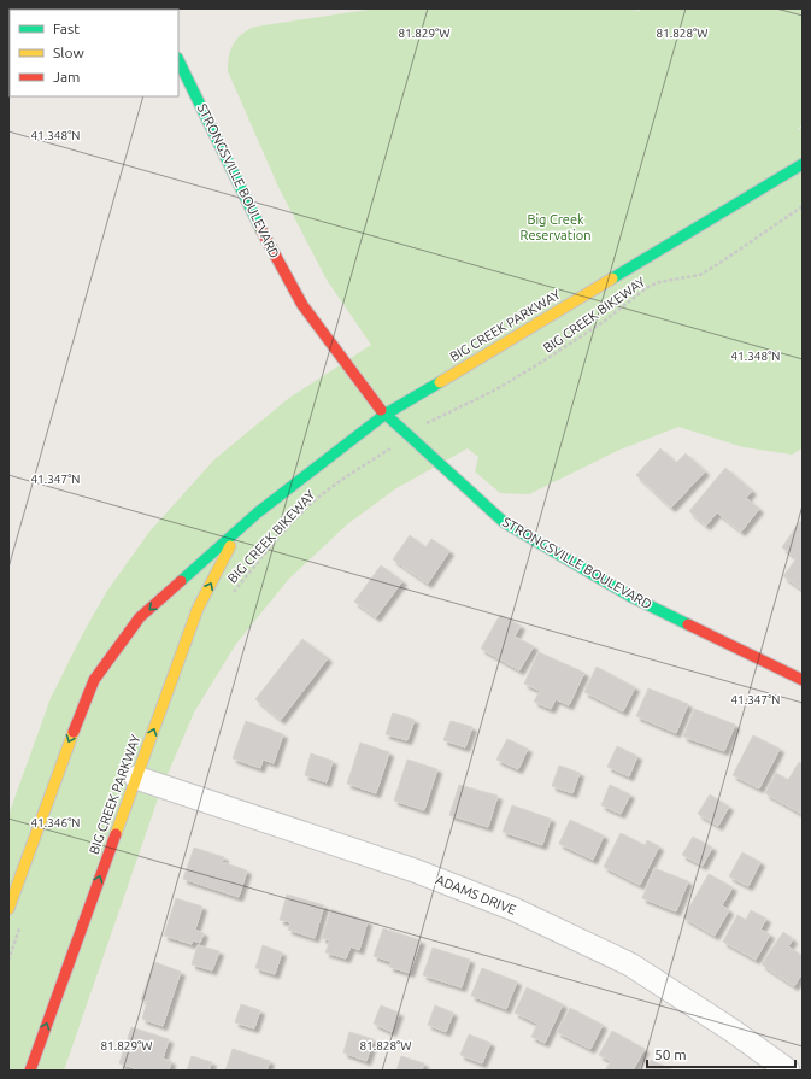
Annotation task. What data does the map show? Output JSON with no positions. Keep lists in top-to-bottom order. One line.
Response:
{"streets":{"street":["STRONGSVILLE BOULEVARD","BIG CREEK PARKWAY","ADAMS DRIVE"],"path":["BIG CREEK BIKEWAY"]},"crossings":[["STRONGSVILLE BOULEVARD","BIG CREEK PARKWAY"],["BIG CREEK PARKWAY","ADAMS DRIVE"]],"parks":["Big Creek Reservation"],"legend":["Fast","Slow","Jam"],"scale_bar":"50 m","coordinates":["81.829°W","81.828°W","41.348°N","41.347°N","41.346°N"]}
